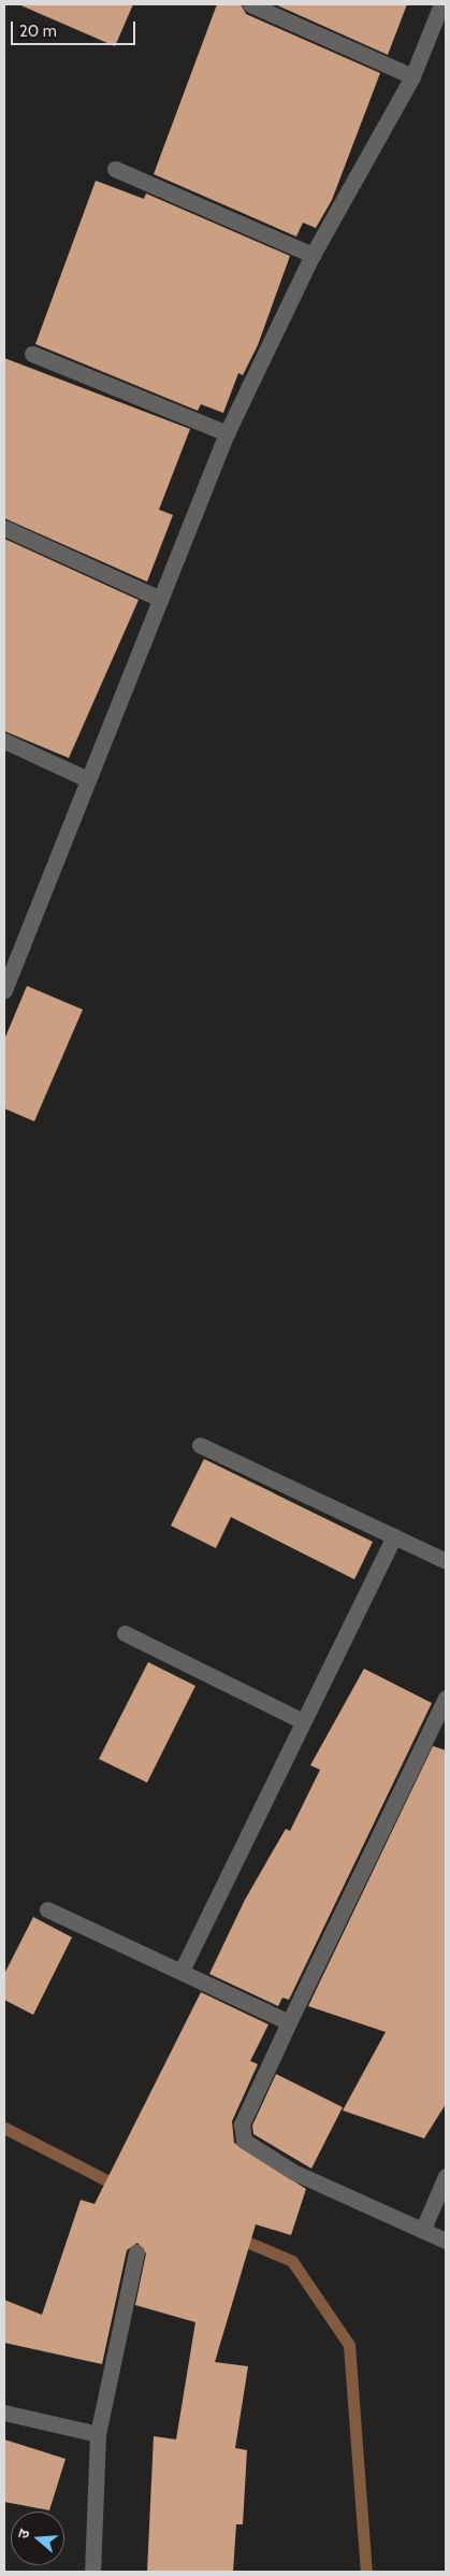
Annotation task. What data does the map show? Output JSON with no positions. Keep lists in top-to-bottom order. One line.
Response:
{"scale_bar":"20 m","north":"left"}
